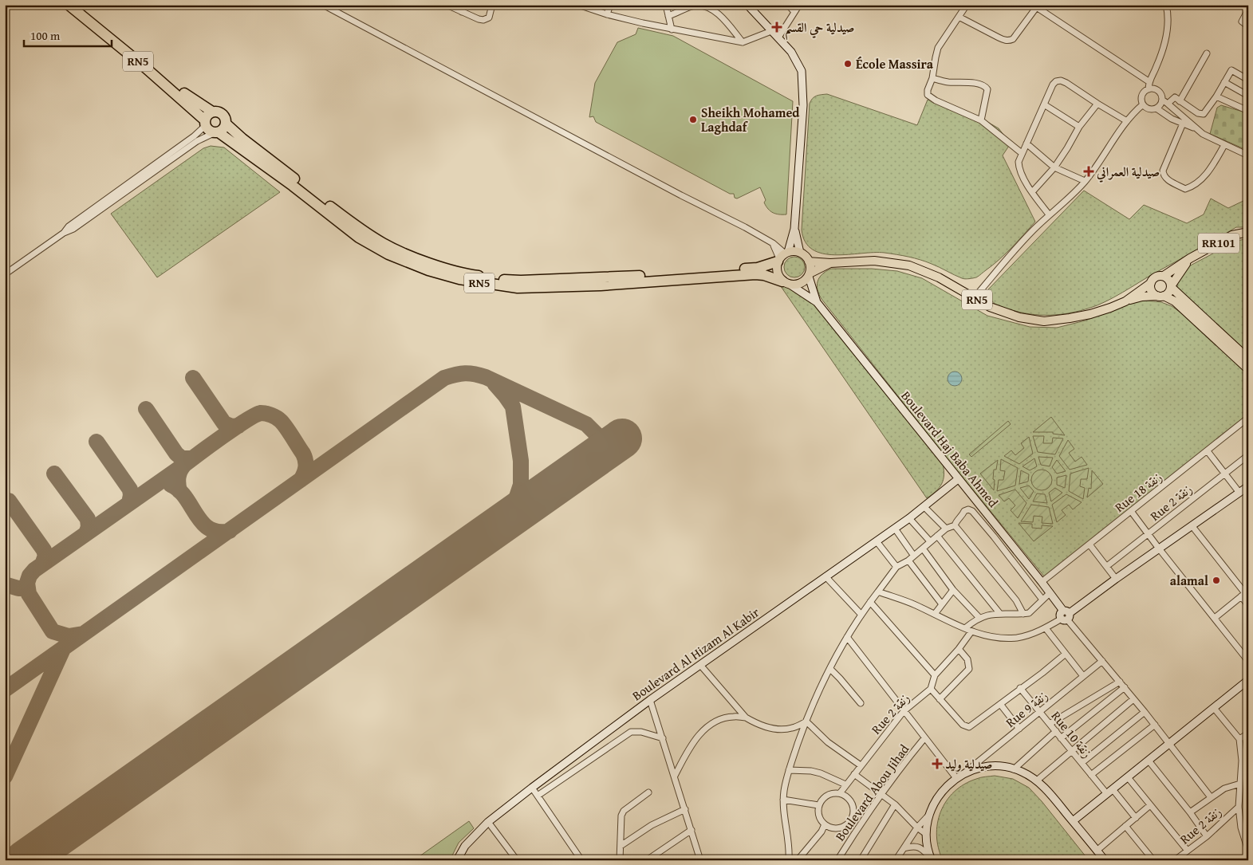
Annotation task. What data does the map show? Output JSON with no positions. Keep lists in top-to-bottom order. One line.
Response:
{"streets":{"highway":["RN5"],"main road":["RR101"],"street":["Boulevard Haj Baba Ahmed","Rue 18 زنقة","Rue 2 زنقة","Boulevard Al Hizam Al Kabir","Rue 9 زنقة","Rue 10 زنقة","Boulevard Abou Jihad"]},"crossings":[["RN5","RR101"],["Boulevard Haj Baba Ahmed","Rue 18 زنقة"],["Boulevard Haj Baba Ahmed","Boulevard Al Hizam Al Kabir"],["Boulevard Haj Baba Ahmed","Rue 9 زنقة"],["Rue 9 زنقة","Rue 10 زنقة"]],"places":{"health":["صيدلية حي القسم","صيدلية العمراني","صيدلية وليد"],"other":["École Massira","Sheikh Mohamed Laghdaf","alamal"]},"scale_bar":"100 m"}
